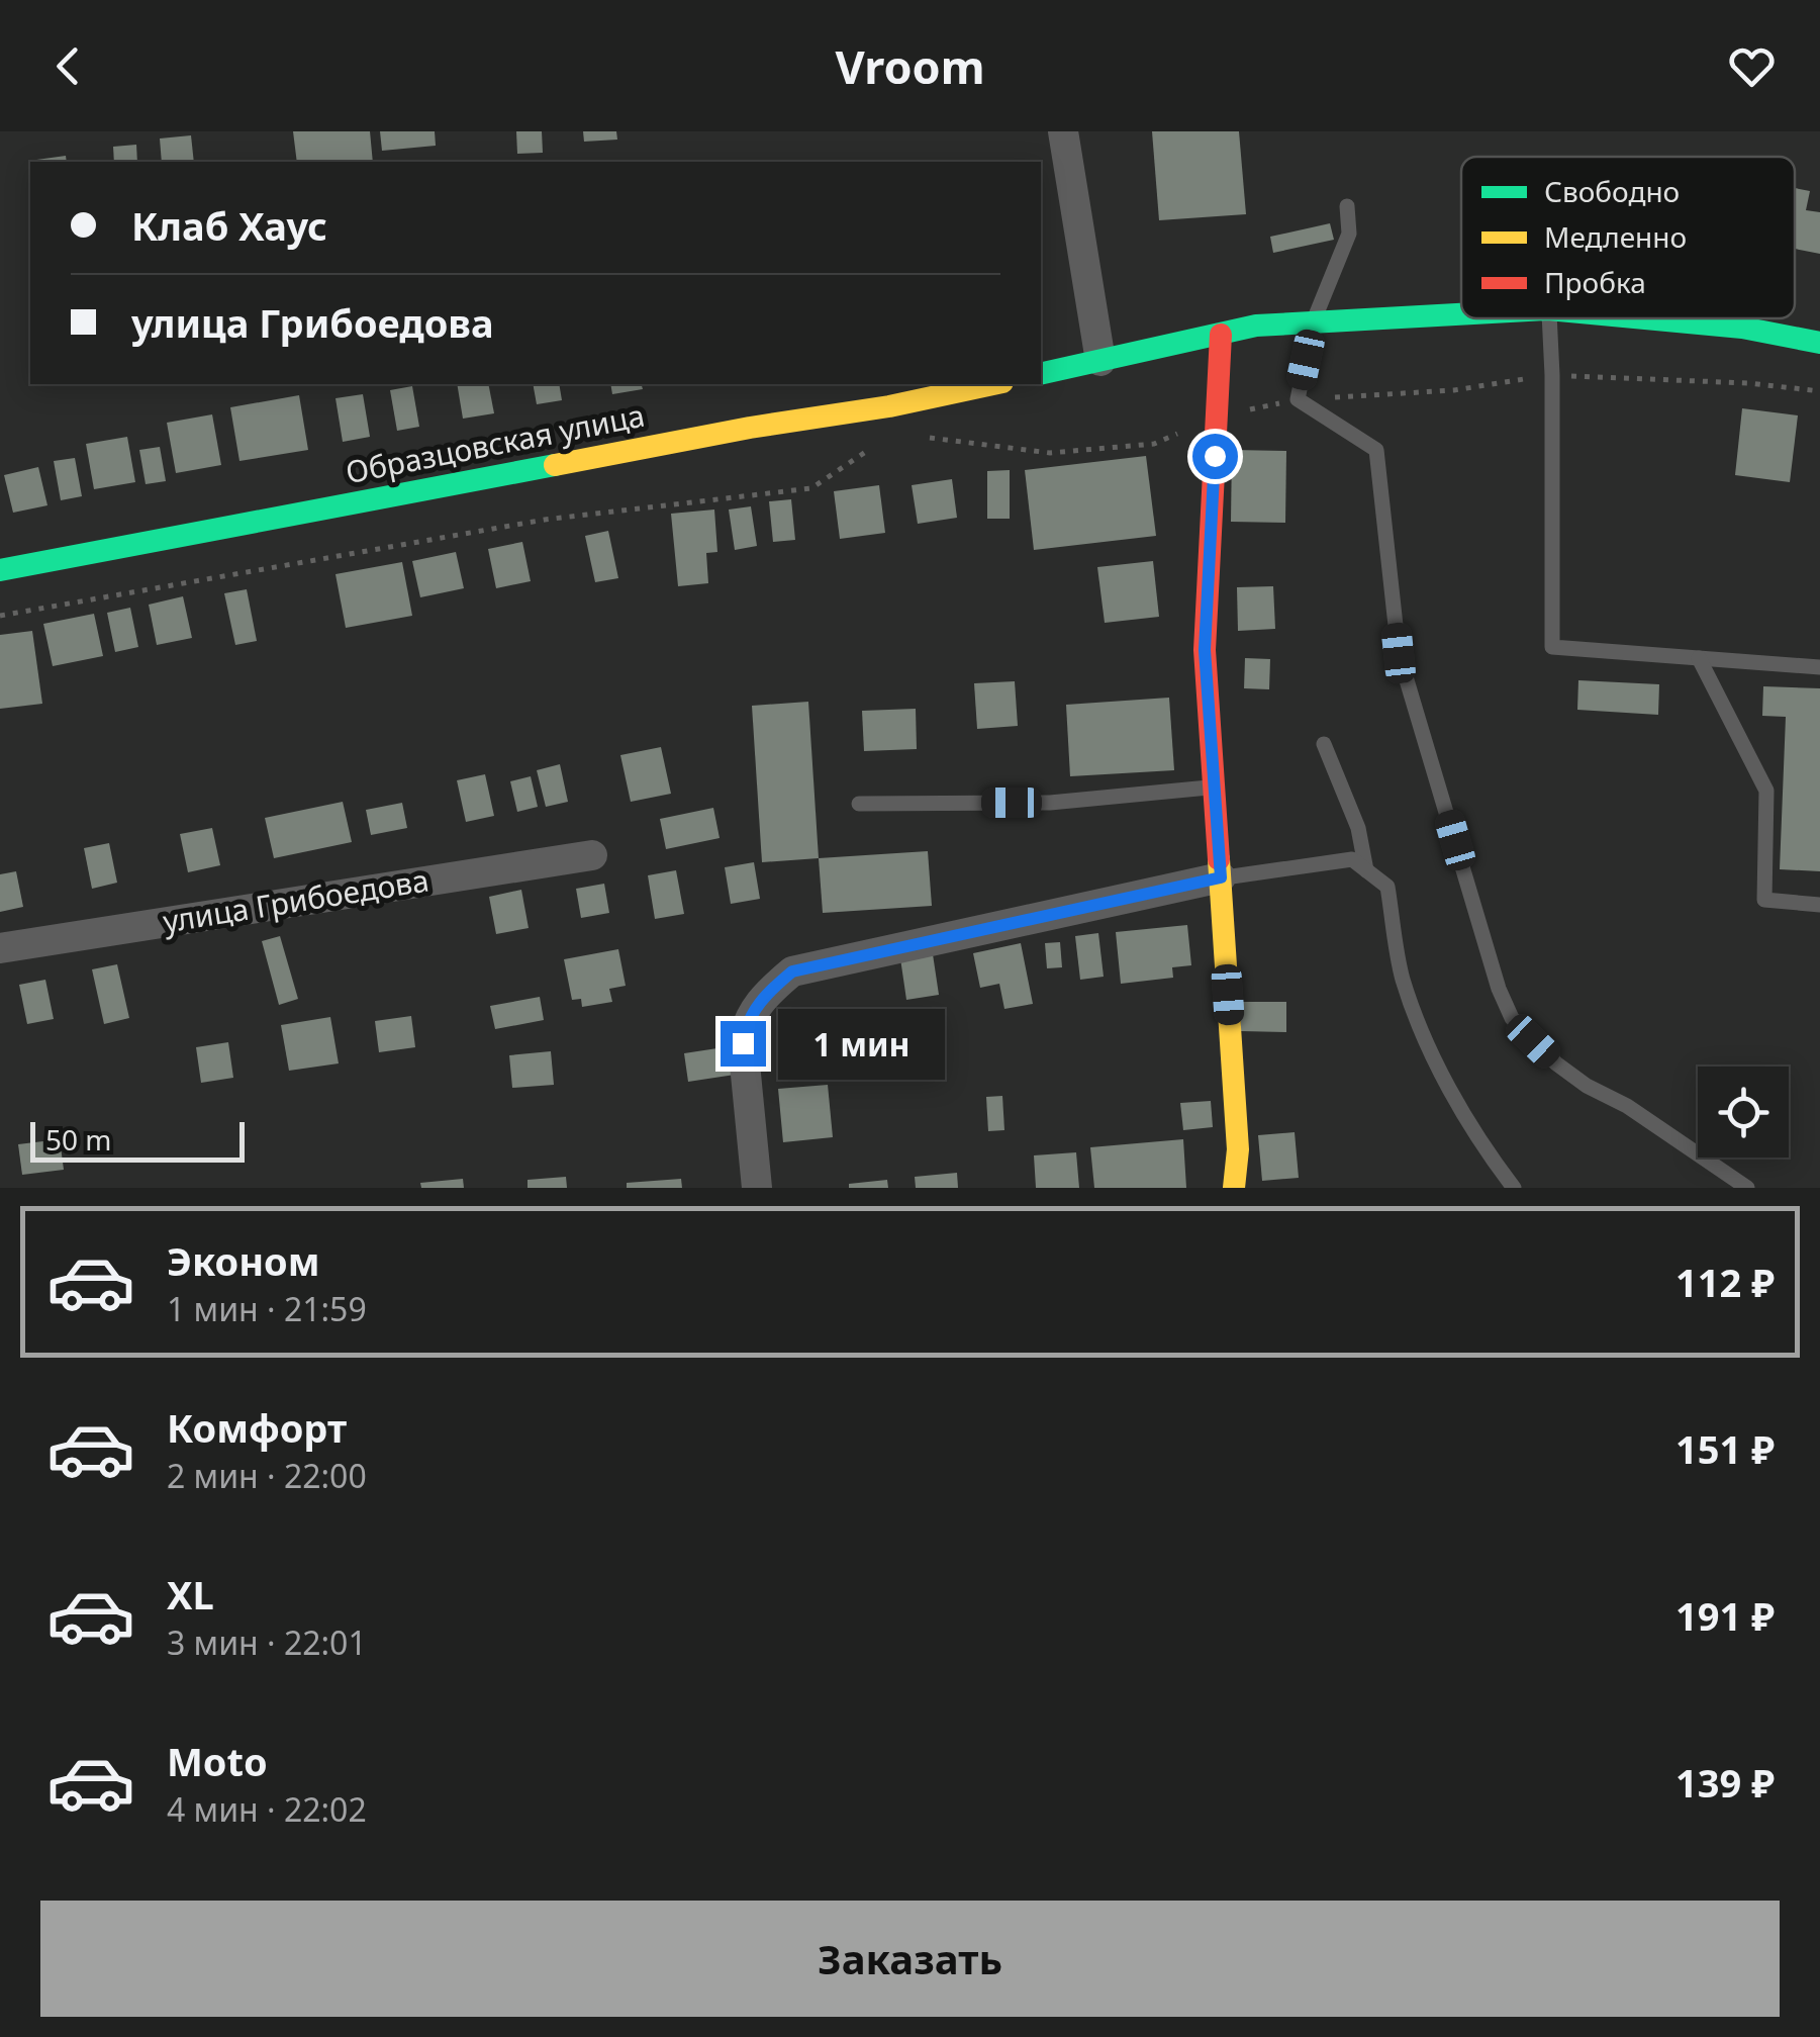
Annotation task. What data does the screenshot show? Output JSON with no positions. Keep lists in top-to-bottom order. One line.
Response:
{"streets":{"main road":["Образцовская улица"],"street":["улица Грибоедова"]},"legend":["Свободно","Медленно","Пробка"],"scale_bar":"50 m","page":{"header":"Vroom","banner":["Клаб Хаус","улица Грибоедова"],"bubble":"1 мин","scale":"50 m","list":[{"name":"Эконом","note":"1 мин · 21:59","value":"112 ₽"},{"name":"Комфорт","note":"2 мин · 22:00","value":"151 ₽"},{"name":"XL","note":"3 мин · 22:01","value":"191 ₽"},{"name":"Moto","note":"4 мин · 22:02","value":"139 ₽"}],"buttons":"Заказать"}}
